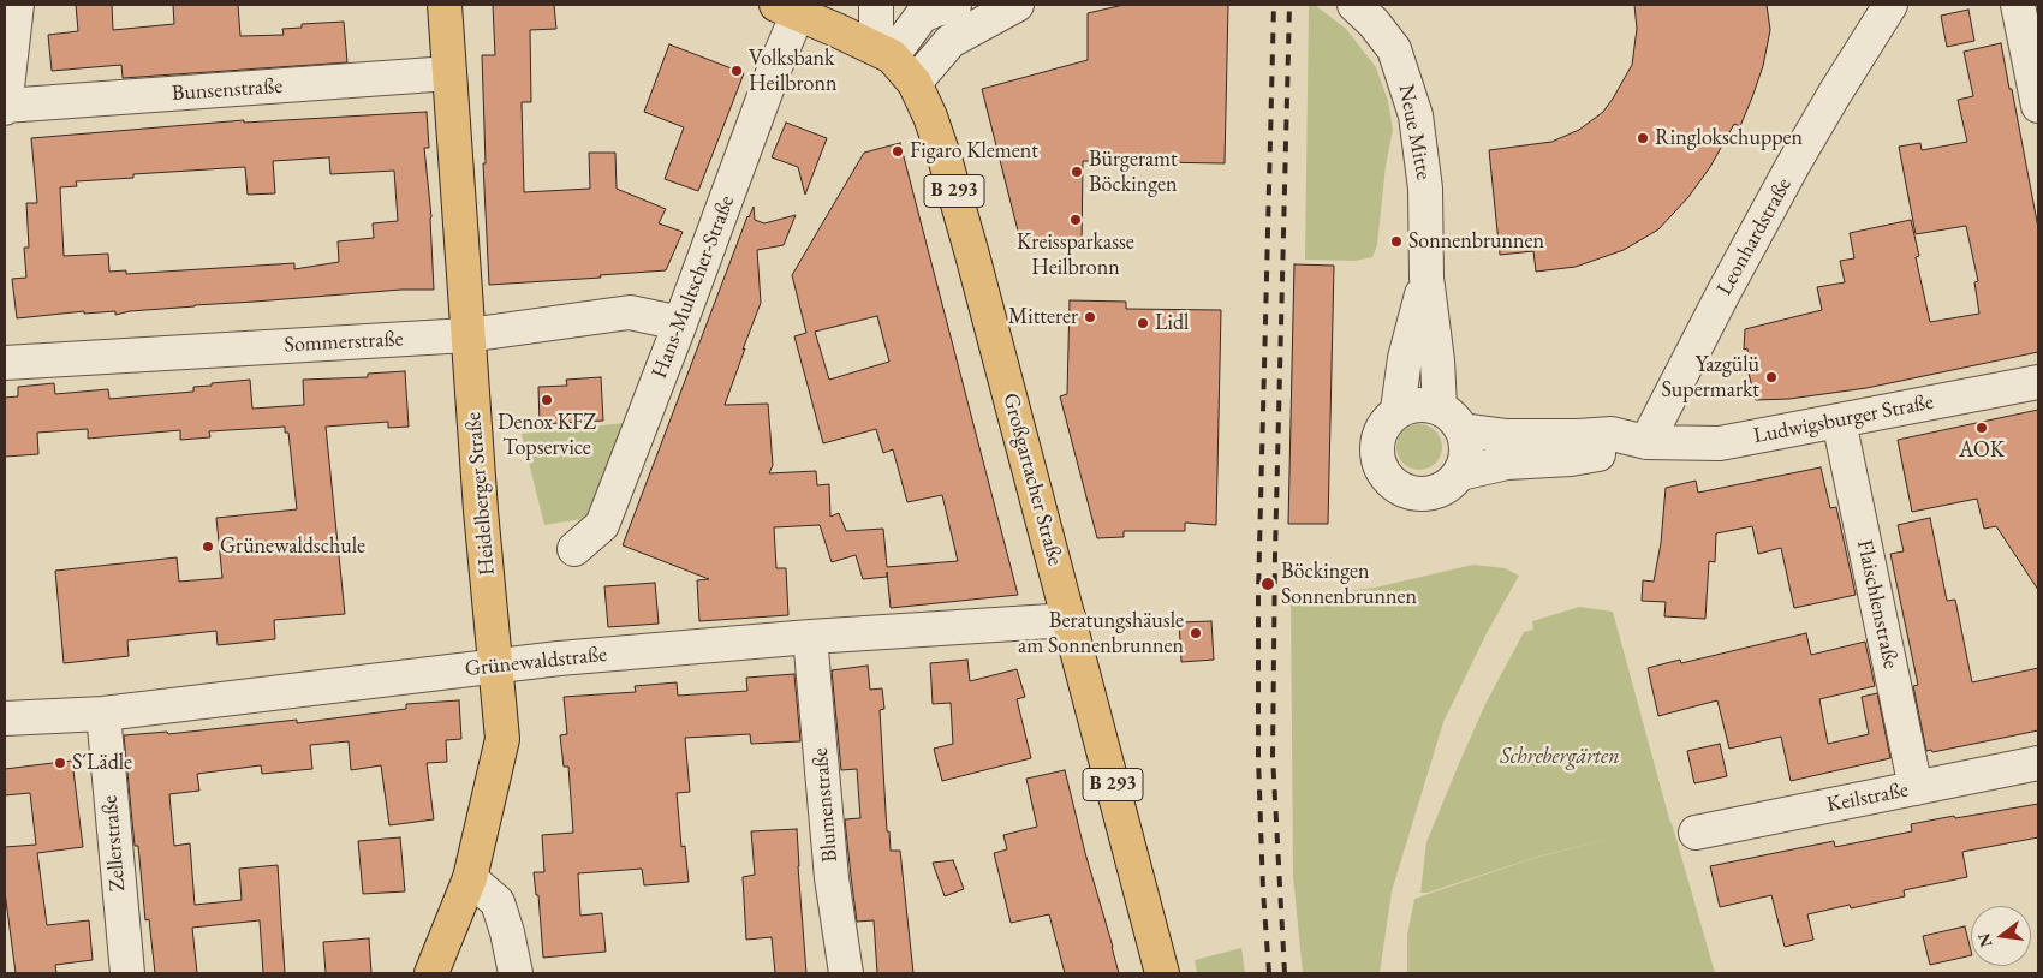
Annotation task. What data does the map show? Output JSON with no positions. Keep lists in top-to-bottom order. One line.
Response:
{"streets":{"main road":["B 293","Großgartacher Straße","Heidelberger Straße"],"street":["Bunsenstraße","Neue Mitte","Leonhardstraße","Hans-Multscher-Straße","Sommerstraße","Ludwigsburger Straße","Flaischlenstraße","Grünewaldstraße","Keilstraße","Blumenstraße","Zellerstraße"]},"crossings":[["Bunsenstraße","Heidelberger Straße"],["Neue Mitte","Ludwigsburger Straße"],["B 293","Hans-Multscher-Straße"],["B 293","Großgartacher Straße"],["Leonhardstraße","Ludwigsburger Straße"],["Hans-Multscher-Straße","Sommerstraße"],["Sommerstraße","Heidelberger Straße"],["Ludwigsburger Straße","Flaischlenstraße"],["Großgartacher Straße","Grünewaldstraße"],["Heidelberger Straße","Grünewaldstraße"],["Flaischlenstraße","Keilstraße"],["Grünewaldstraße","Blumenstraße"],["Grünewaldstraße","Zellerstraße"]],"parks":["Schrebergärten"],"places":["Volksbank Heilbronn","Ringlokschuppen","Figaro Klement","Bürgeramt Böckingen","Kreissparkasse Heilbronn","Sonnenbrunnen","Mitterer","Lidl","Yazgülü Supermarkt","Denox KFZ Topservice","AOK","Grünewaldschule","Böckingen Sonnenbrunnen","Beratungshäusle am Sonnenbrunnen","S´Lädle"],"north":"left"}
